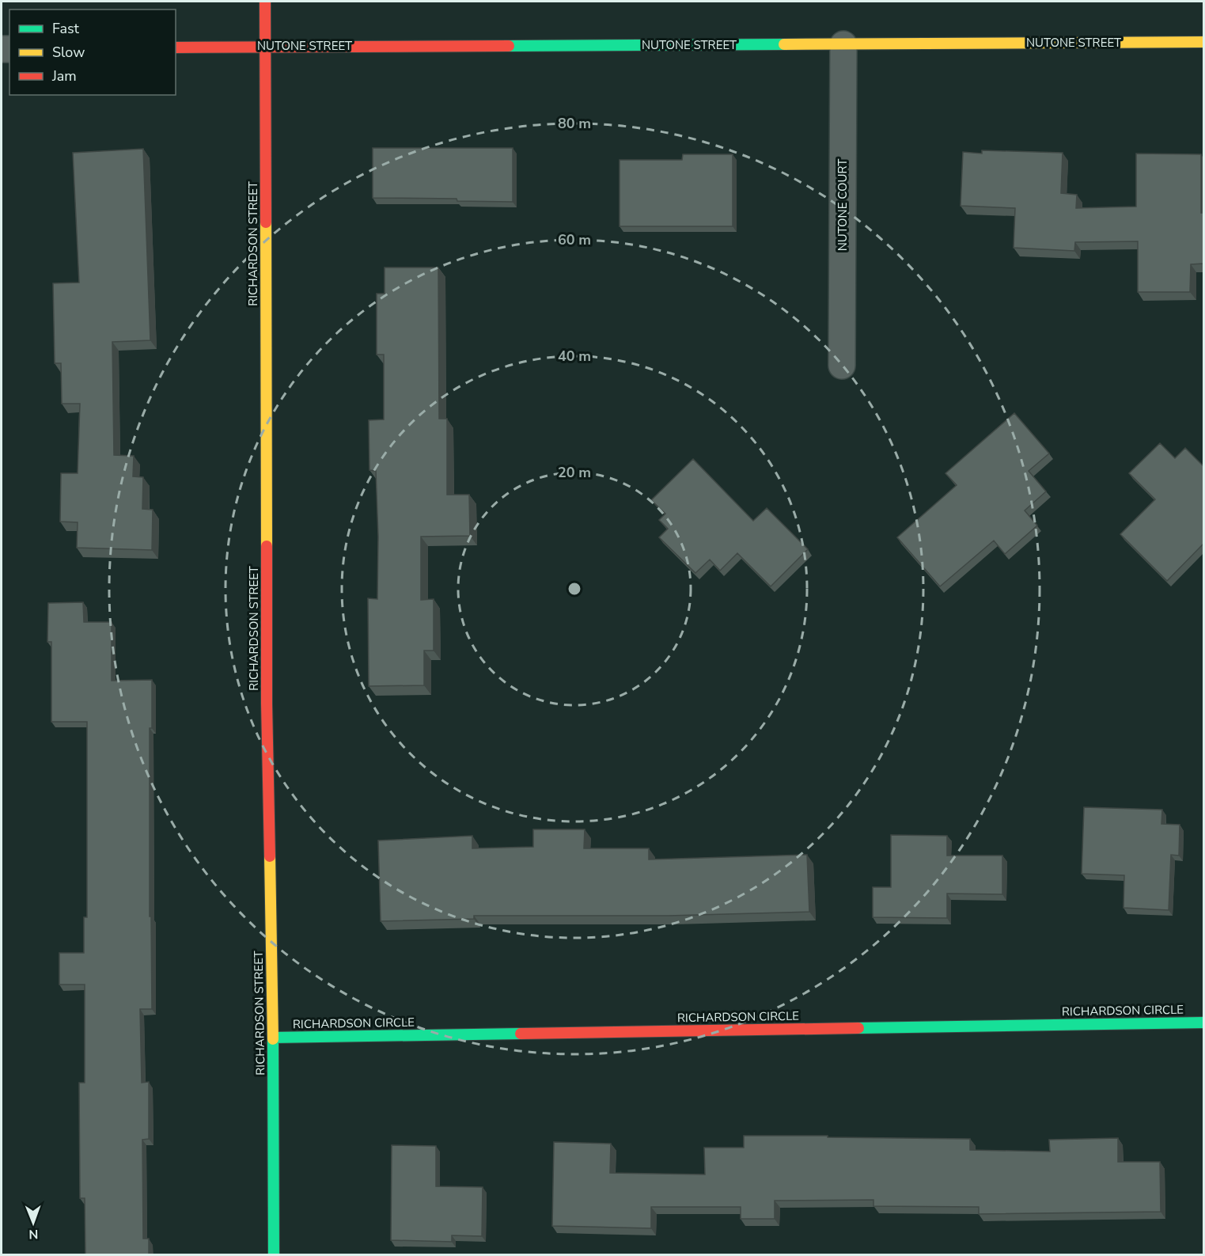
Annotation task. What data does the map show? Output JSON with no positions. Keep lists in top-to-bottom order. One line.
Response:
{"streets":{"street":["NUTONE STREET","NUTONE COURT","RICHARDSON STREET","RICHARDSON CIRCLE"]},"crossings":[["NUTONE STREET","NUTONE COURT"],["NUTONE STREET","RICHARDSON STREET"],["RICHARDSON STREET","RICHARDSON CIRCLE"]],"legend":["Fast","Slow","Jam"],"north":"bottom","rings":["80 m","60 m","40 m","20 m"]}
